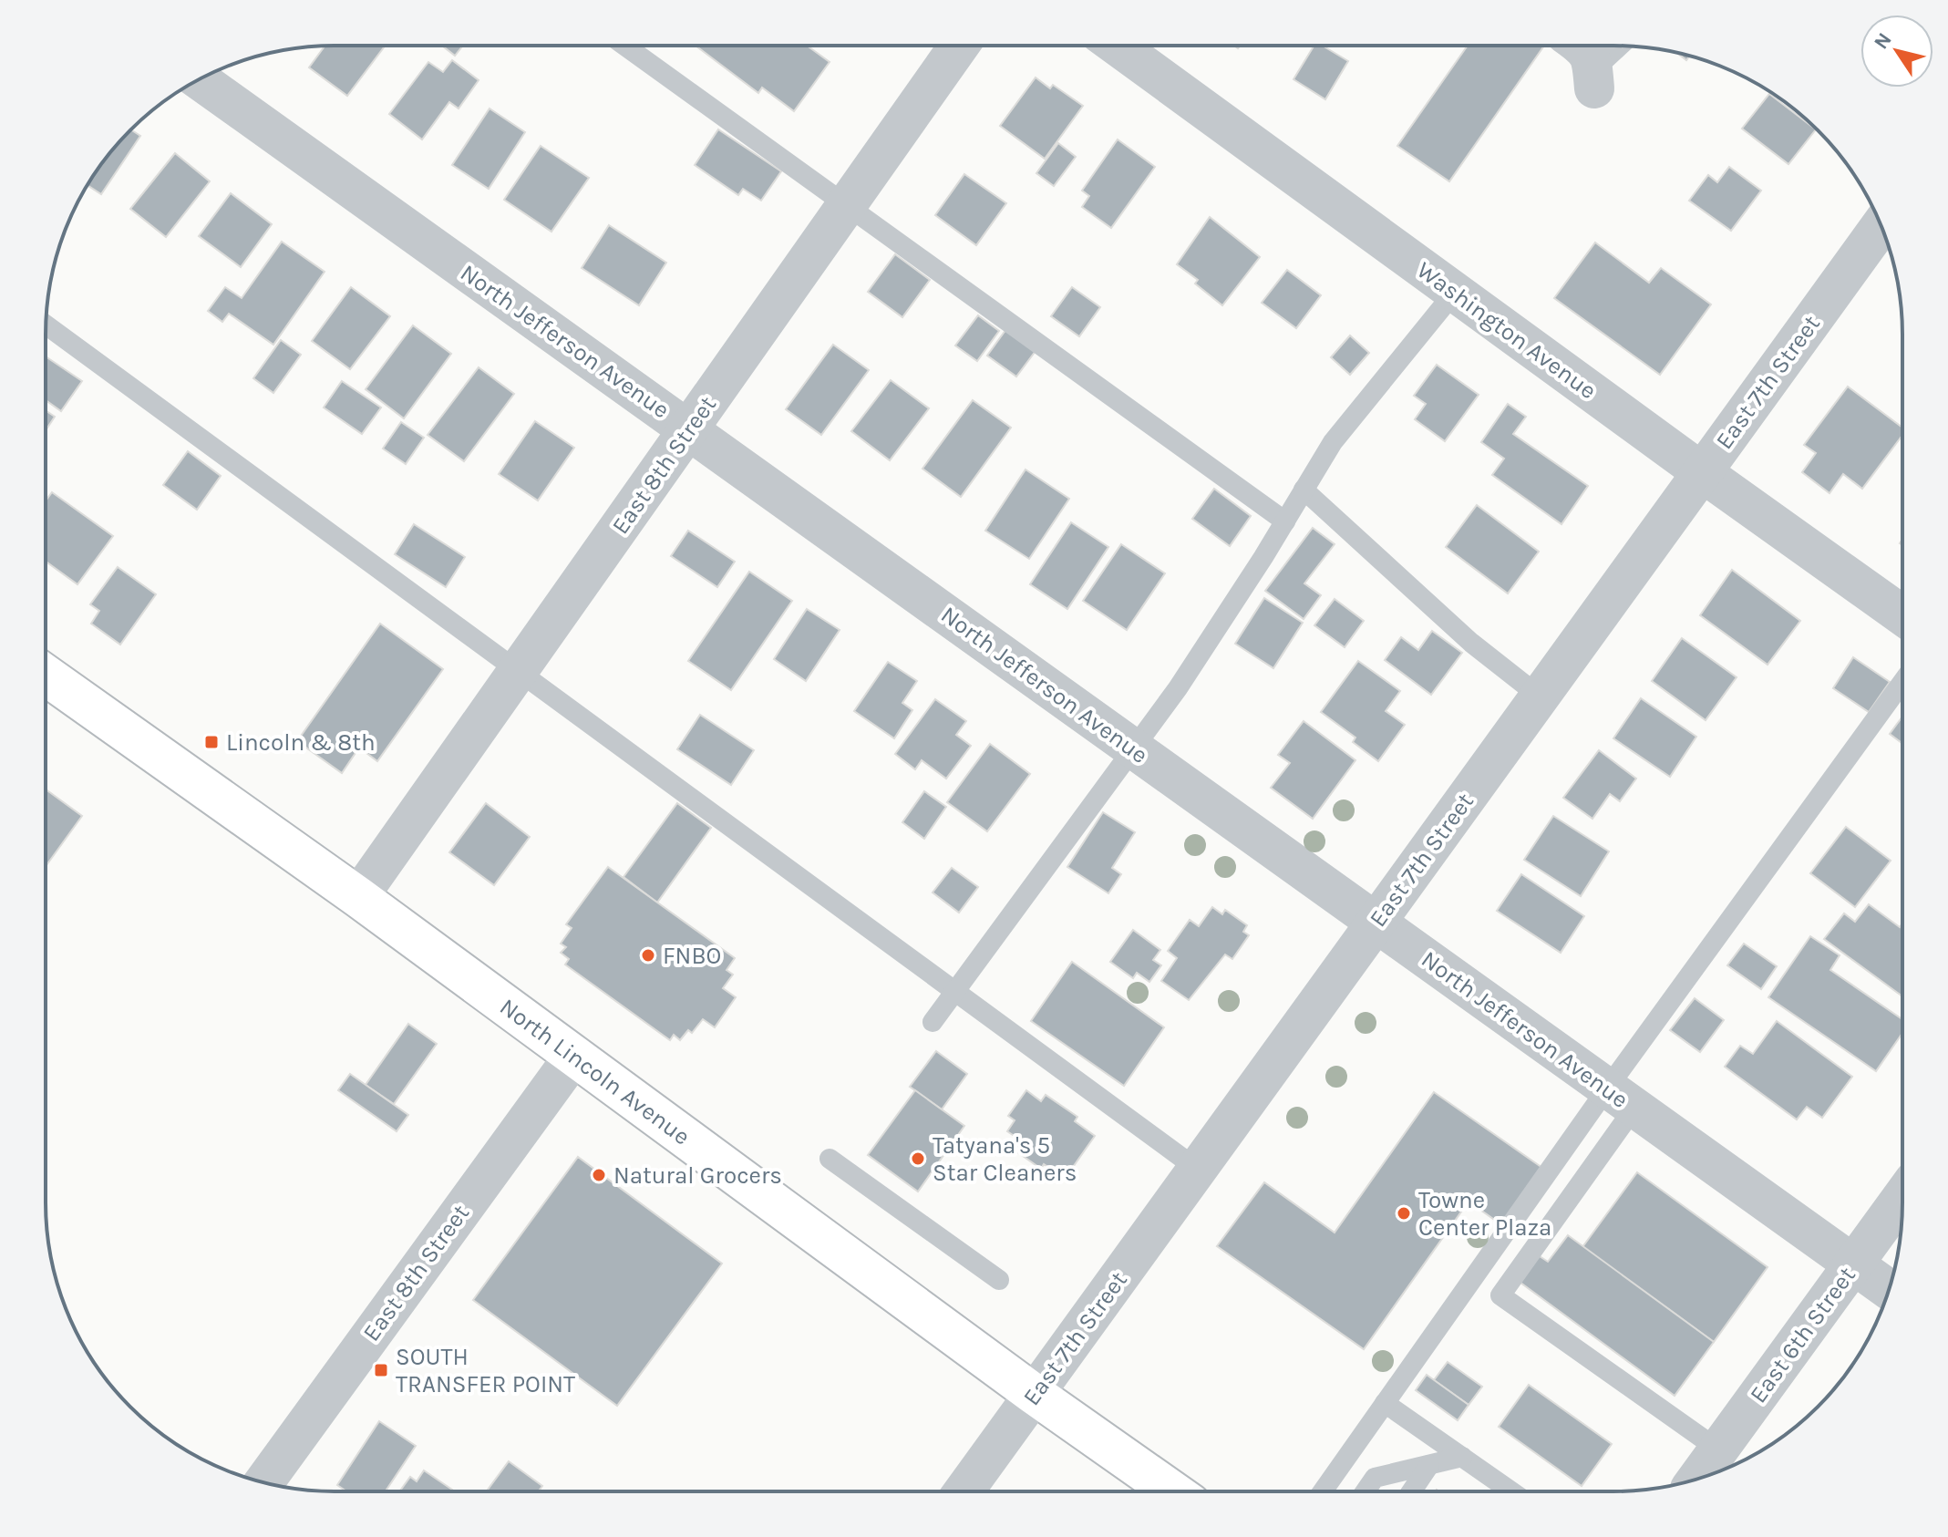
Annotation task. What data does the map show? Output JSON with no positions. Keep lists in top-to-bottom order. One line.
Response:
{"streets":{"highway":["North Lincoln Avenue"],"street":["Washington Avenue","North Jefferson Avenue","East 7th Street","East 8th Street","East 6th Street"]},"crossings":[["Washington Avenue","East 7th Street"],["North Jefferson Avenue","East 7th Street"],["North Jefferson Avenue","East 8th Street"],["North Jefferson Avenue","East 6th Street"],["East 7th Street","North Lincoln Avenue"],["East 8th Street","North Lincoln Avenue"]],"places":{"transit":["Lincoln & 8th","SOUTH TRANSFER POINT"],"other":["FNBO","Tatyana's 5 Star Cleaners","Natural Grocers","Towne Center Plaza"]},"north":"top left"}
